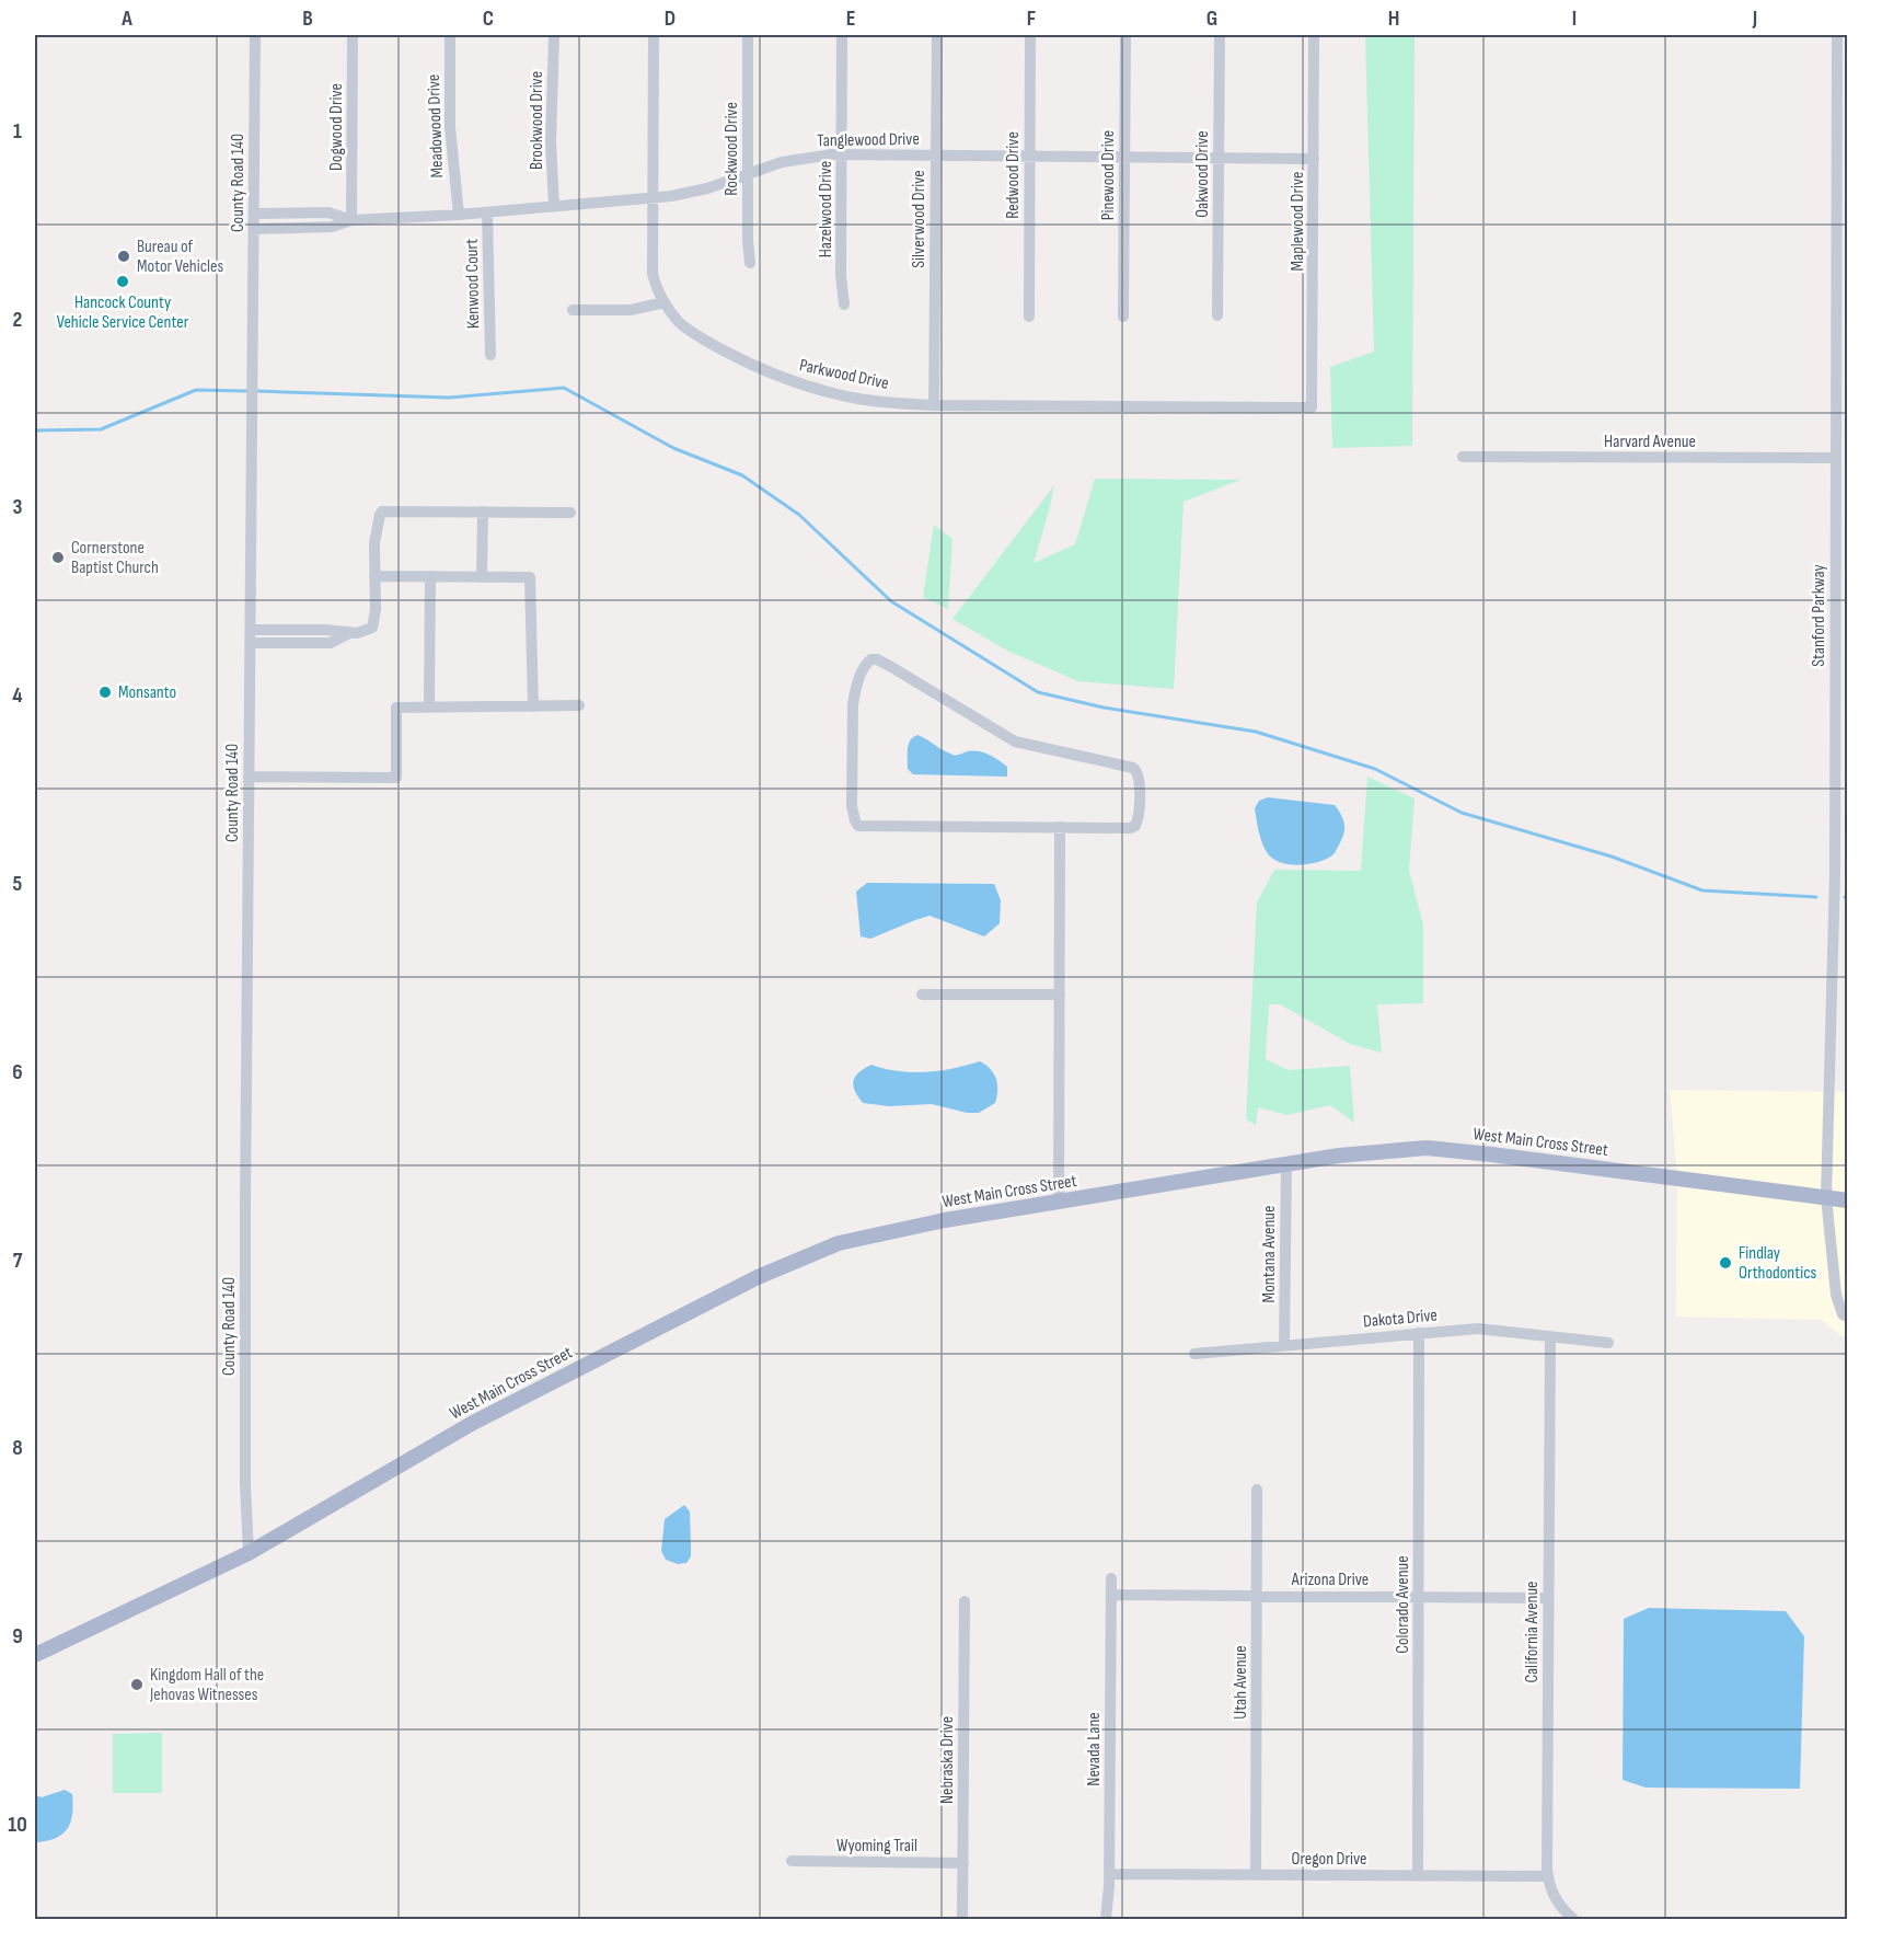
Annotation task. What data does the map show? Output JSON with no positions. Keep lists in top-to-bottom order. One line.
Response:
{"streets":{"main road":["West Main Cross Street"],"street":["Brookwood Drive","Meadowood Drive","Dogwood Drive","Tanglewood Drive","Rockwood Drive","Oakwood Drive","Redwood Drive","Pinewood Drive","County Road 140","Hazelwood Drive","Silverwood Drive","Maplewood Drive","Kenwood Court","Parkwood Drive","Harvard Avenue","Stanford Parkway","Montana Avenue","Dakota Drive","Arizona Drive","Colorado Avenue","California Avenue","Utah Avenue","Nevada Lane","Nebraska Drive","Wyoming Trail","Oregon Drive"]},"crossings":[["Brookwood Drive","Tanglewood Drive"],["Meadowood Drive","Tanglewood Drive"],["Dogwood Drive","Tanglewood Drive"],["Tanglewood Drive","Rockwood Drive"],["Tanglewood Drive","Oakwood Drive"],["Tanglewood Drive","Redwood Drive"],["Tanglewood Drive","Pinewood Drive"],["Tanglewood Drive","County Road 140"],["Tanglewood Drive","Hazelwood Drive"],["Tanglewood Drive","Silverwood Drive"],["Tanglewood Drive","Maplewood Drive"],["Tanglewood Drive","Kenwood Court"],["Tanglewood Drive","Parkwood Drive"],["County Road 140","West Main Cross Street"],["Silverwood Drive","Parkwood Drive"],["Maplewood Drive","Parkwood Drive"],["Harvard Avenue","Stanford Parkway"],["Stanford Parkway","West Main Cross Street"],["West Main Cross Street","Montana Avenue"],["Montana Avenue","Dakota Drive"],["Dakota Drive","Colorado Avenue"],["Dakota Drive","California Avenue"],["Arizona Drive","Colorado Avenue"],["Arizona Drive","California Avenue"],["Arizona Drive","Utah Avenue"],["Arizona Drive","Nevada Lane"],["Colorado Avenue","Oregon Drive"],["California Avenue","Oregon Drive"],["Utah Avenue","Oregon Drive"],["Nevada Lane","Oregon Drive"],["Nebraska Drive","Wyoming Trail"]],"places":["Bureau of Motor Vehicles","Hancock County Vehicle Service Center","Cornerstone Baptist Church","Monsanto","Findlay Orthodontics","Kingdom Hall of the Jehovas Witnesses"],"grid":{"columns":["A","B","C","D","E","F","G","H","I","J"],"rows":["1","2","3","4","5","6","7","8","9","10"]}}
